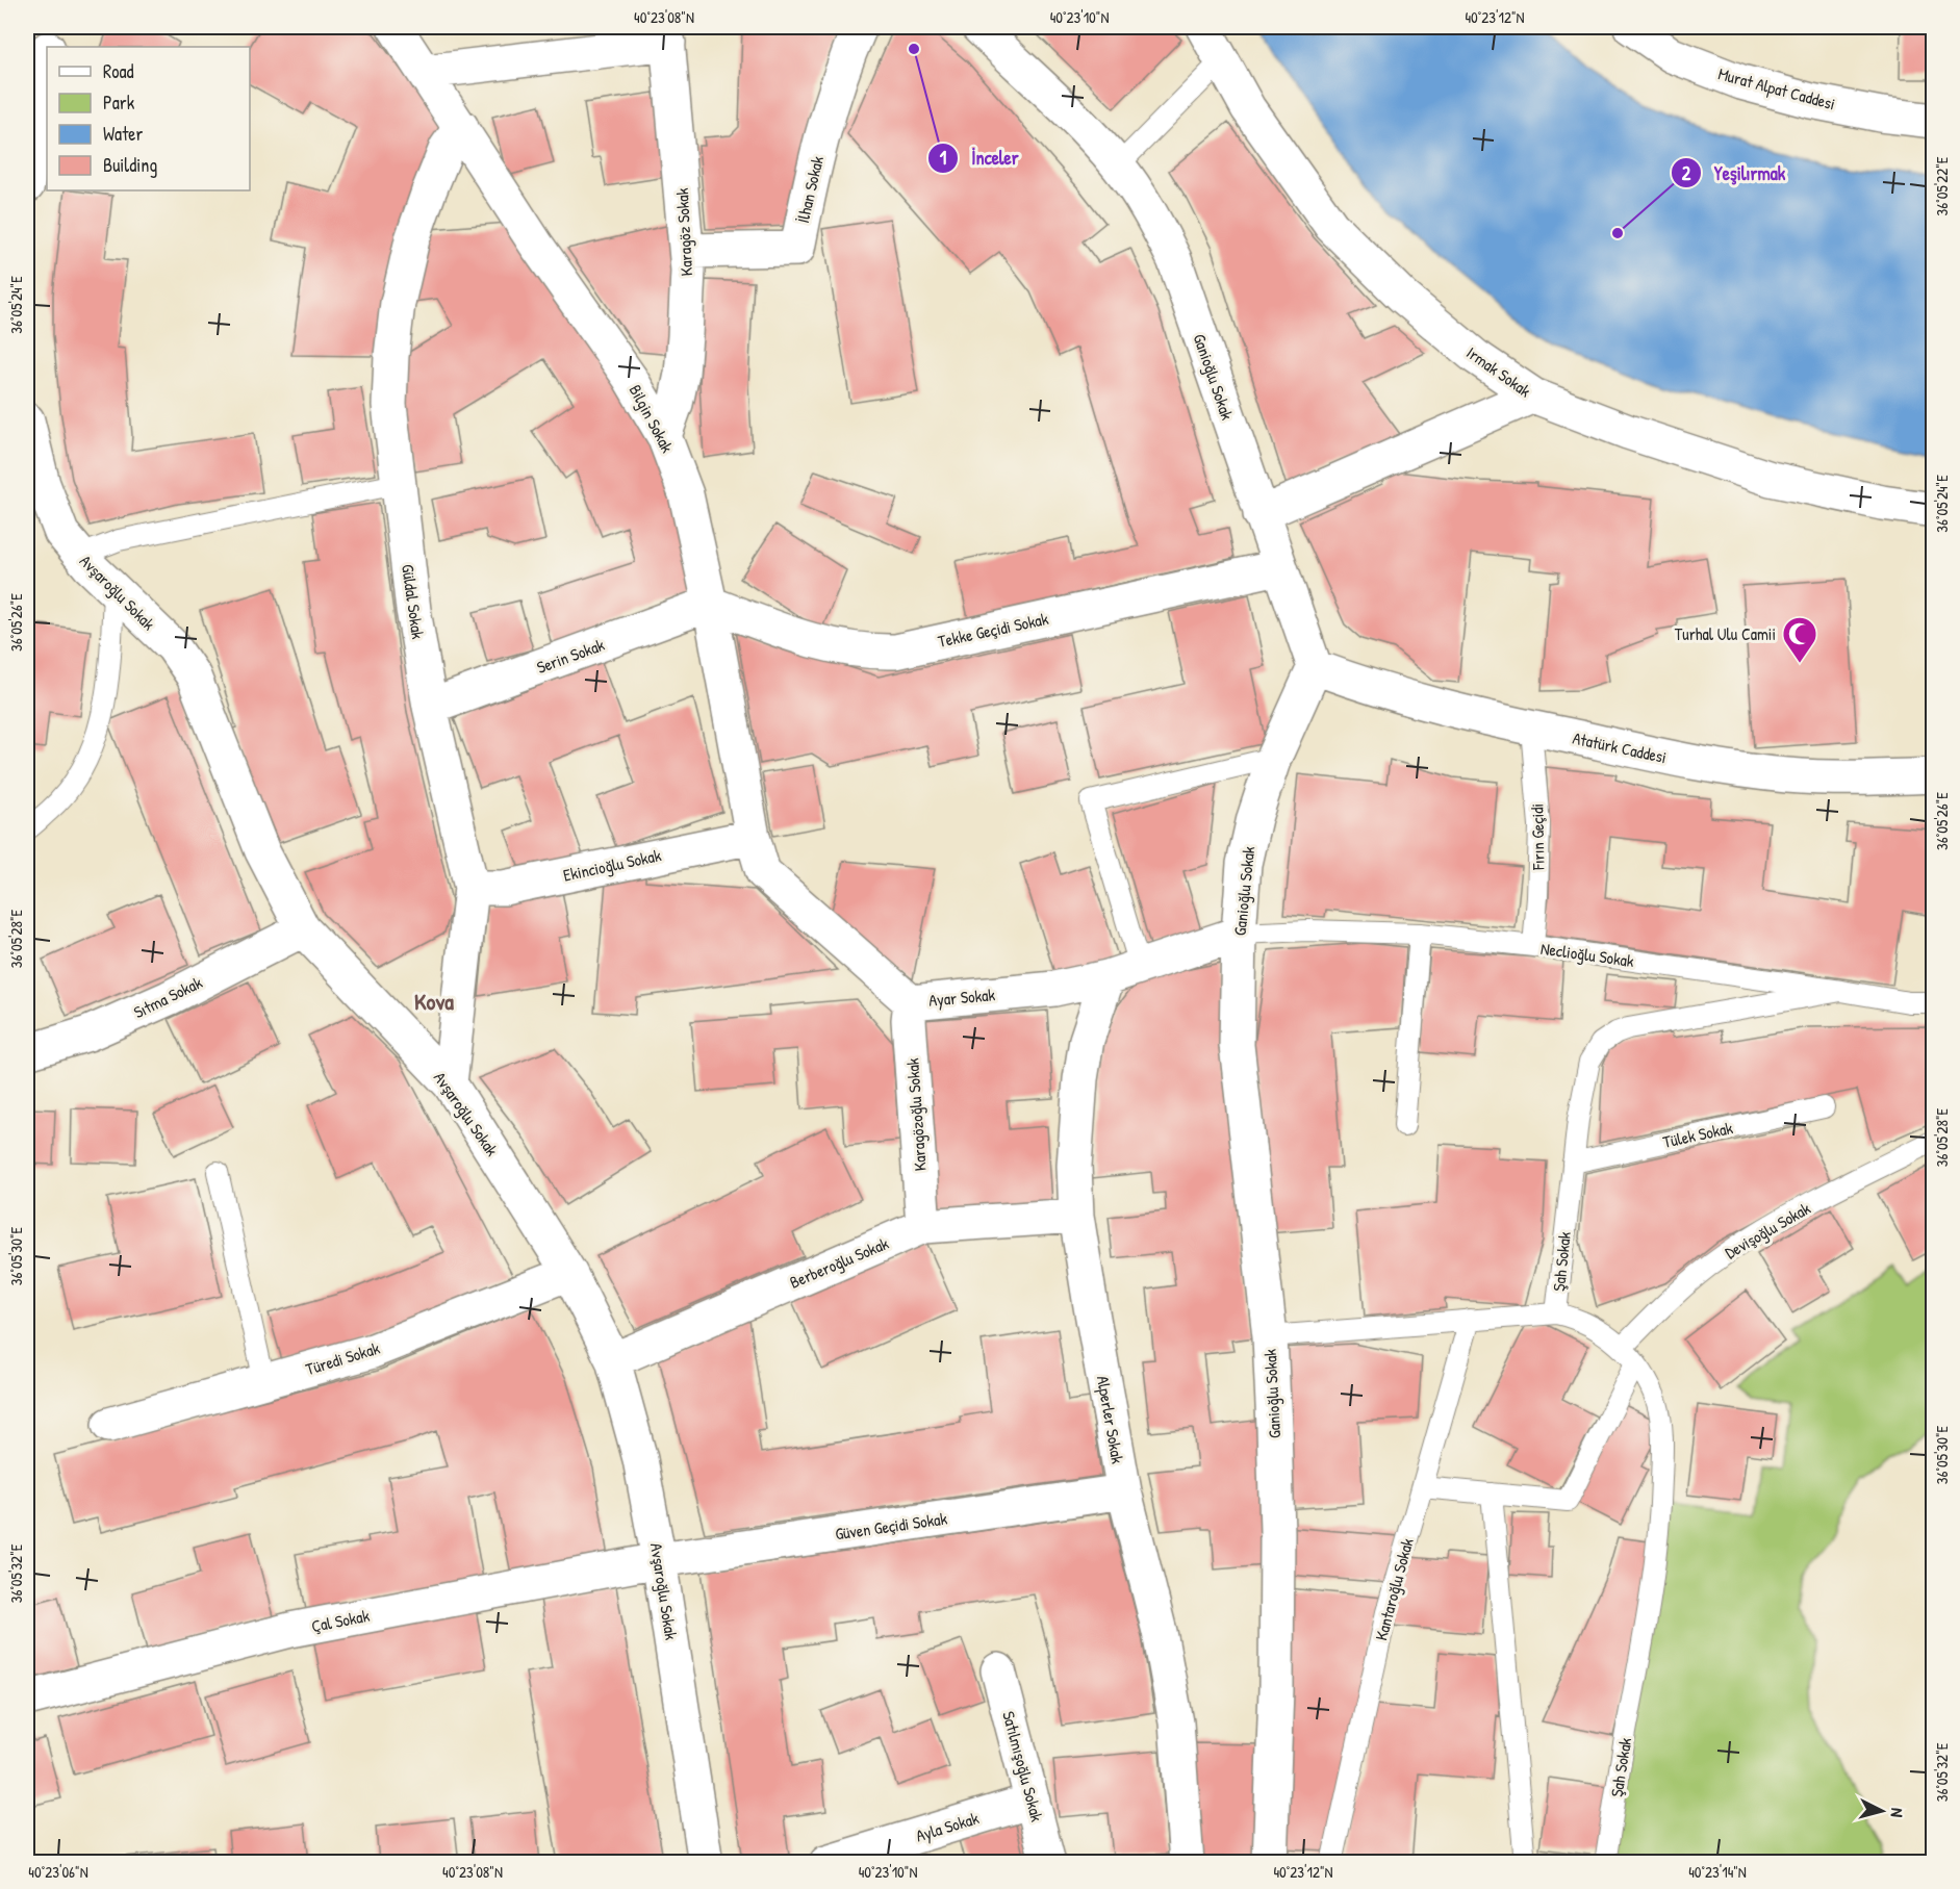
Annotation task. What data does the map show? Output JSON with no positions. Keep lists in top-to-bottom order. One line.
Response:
{"streets":{"street":["Murat Alpat Caddesi","İlhan Sokak","Karagöz Sokak","Irmak Sokak","Ganioğlu Sokak","Bilgin Sokak","Avşaroğlu Sokak","Güldal Sokak","Tekke Geçidi Sokak","Serin Sokak","Atatürk Caddesi","Ekincioğlu Sokak","Sıtma Sokak","Ayar Sokak","Karagözoğlu Sokak","Berberoğlu Sokak","Türedi Sokak","Alperler Sokak","Güven Geçidi Sokak","Çal Sokak","Satılmışoğlu Sokak","Ayla Sokak"],"lane":["Fırın Geçidi","Neclioğlu Sokak","Tülek Sokak","Devişoğlu Sokak","Şah Sokak","Kantaroğlu Sokak"]},"crossings":[["İlhan Sokak","Karagöz Sokak"],["Karagöz Sokak","Bilgin Sokak"],["Ganioğlu Sokak","Tekke Geçidi Sokak"],["Ganioğlu Sokak","Atatürk Caddesi"],["Ganioğlu Sokak","Neclioğlu Sokak"],["Ganioğlu Sokak","Ayar Sokak"],["Bilgin Sokak","Güldal Sokak"],["Bilgin Sokak","Tekke Geçidi Sokak"],["Bilgin Sokak","Serin Sokak"],["Bilgin Sokak","Ekincioğlu Sokak"],["Bilgin Sokak","Ayar Sokak"],["Avşaroğlu Sokak","Güldal Sokak"],["Avşaroğlu Sokak","Sıtma Sokak"],["Avşaroğlu Sokak","Berberoğlu Sokak"],["Avşaroğlu Sokak","Türedi Sokak"],["Avşaroğlu Sokak","Güven Geçidi Sokak"],["Avşaroğlu Sokak","Çal Sokak"],["Güldal Sokak","Serin Sokak"],["Güldal Sokak","Ekincioğlu Sokak"],["Tekke Geçidi Sokak","Serin Sokak"],["Atatürk Caddesi","Fırın Geçidi"],["Fırın Geçidi","Neclioğlu Sokak"],["Ekincioğlu Sokak","Ayar Sokak"],["Neclioğlu Sokak","Ayar Sokak"],["Neclioğlu Sokak","Şah Sokak"],["Ayar Sokak","Karagözoğlu Sokak"],["Ayar Sokak","Alperler Sokak"],["Karagözoğlu Sokak","Berberoğlu Sokak"],["Tülek Sokak","Şah Sokak"],["Devişoğlu Sokak","Şah Sokak"],["Berberoğlu Sokak","Alperler Sokak"],["Alperler Sokak","Güven Geçidi Sokak"],["Güven Geçidi Sokak","Çal Sokak"],["Satılmışoğlu Sokak","Ayla Sokak"]],"districts":["Kova"],"places":{"other":["İnceler","Yeşilırmak"],"mosque":["Turhal Ulu Camii"]},"legend":["Road","Park","Water","Building"],"north":"right","coordinates":["40°23'08\"N","40°23'10\"N","40°23'12\"N","36°05'22\"E","36°05'24\"E","36°05'26\"E","36°05'28\"E","36°05'30\"E","36°05'32\"E","40°23'06\"N","40°23'14\"N"]}
